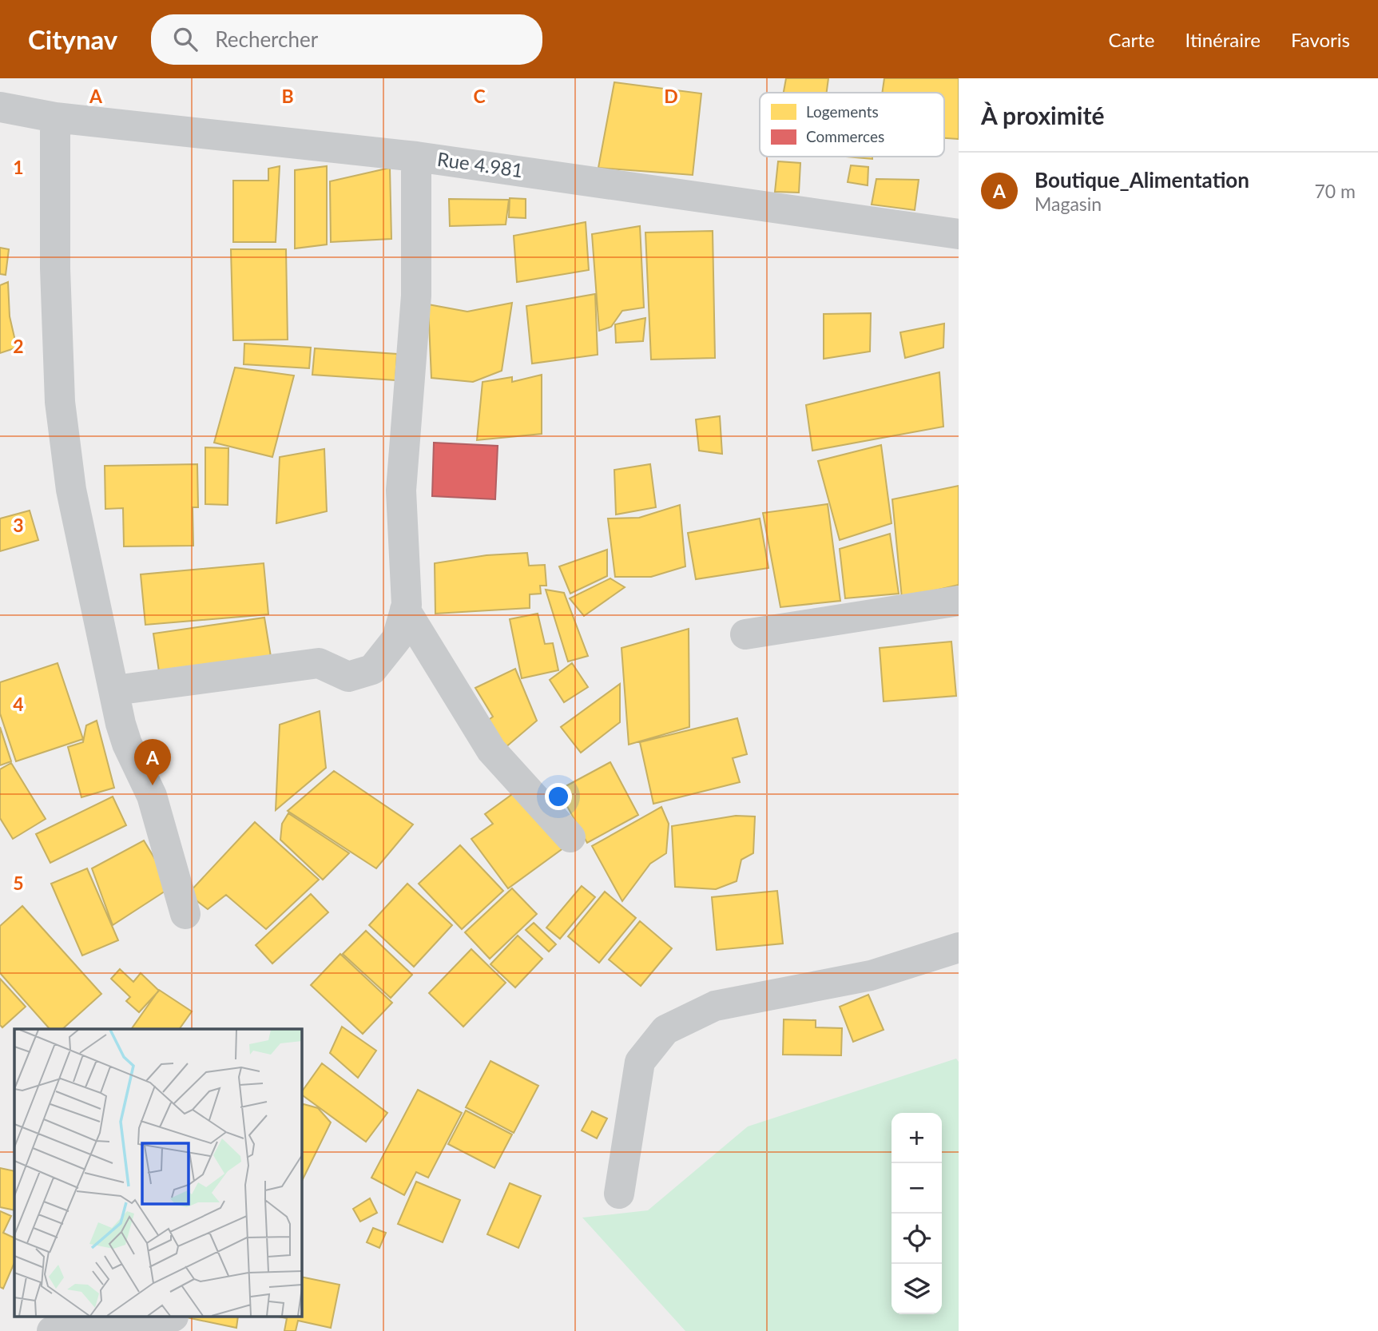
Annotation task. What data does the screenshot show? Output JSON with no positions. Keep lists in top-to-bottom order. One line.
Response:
{"streets":{"street":["Rue 4.981"]},"legend":["Logements","Commerces"],"page":{"header":"Citynav","search":"Rechercher","nav":["Carte","Itinéraire","Favoris"],"heading":"À proximité","list":[{"mark":"A","name":"Boutique_Alimentation","note":"Magasin","value":"70 m"}],"pins":"A","map_buttons":["+","−"]},"grid":{"columns":["A","B","C","D"],"rows":["1","2","3","4","5"]}}
